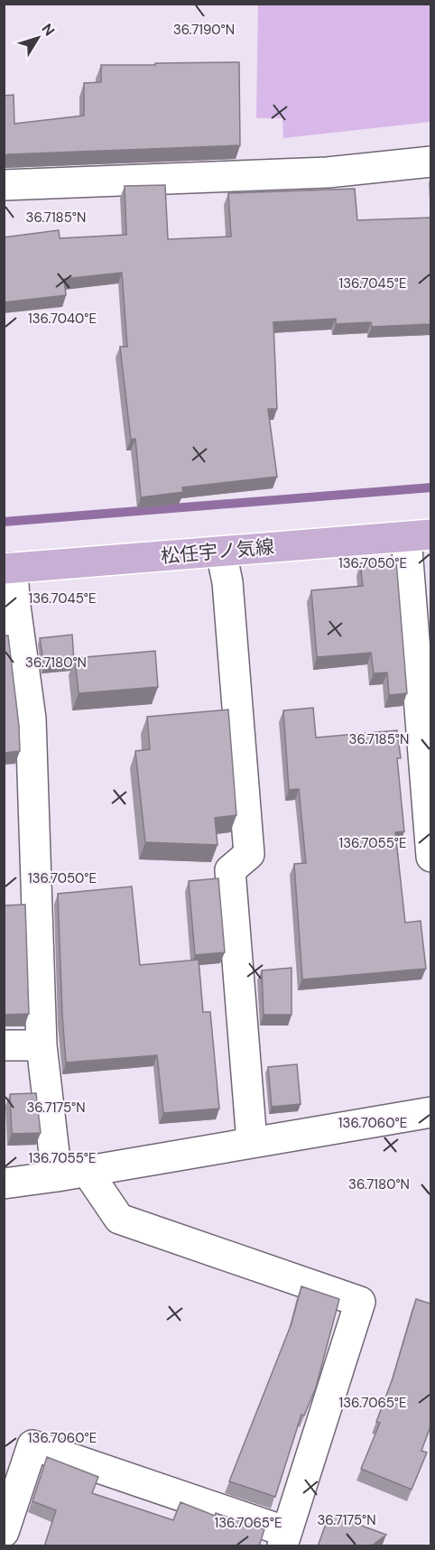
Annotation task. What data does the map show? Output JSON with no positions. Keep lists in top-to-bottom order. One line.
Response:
{"streets":{"main road":["松任宇ノ気線"]},"north":"top right","coordinates":["36.7190°N","36.7185°N","136.7045°E","136.7040°E","136.7050°E","36.7180°N","136.7055°E","36.7175°N","136.7060°E","136.7065°E"]}
